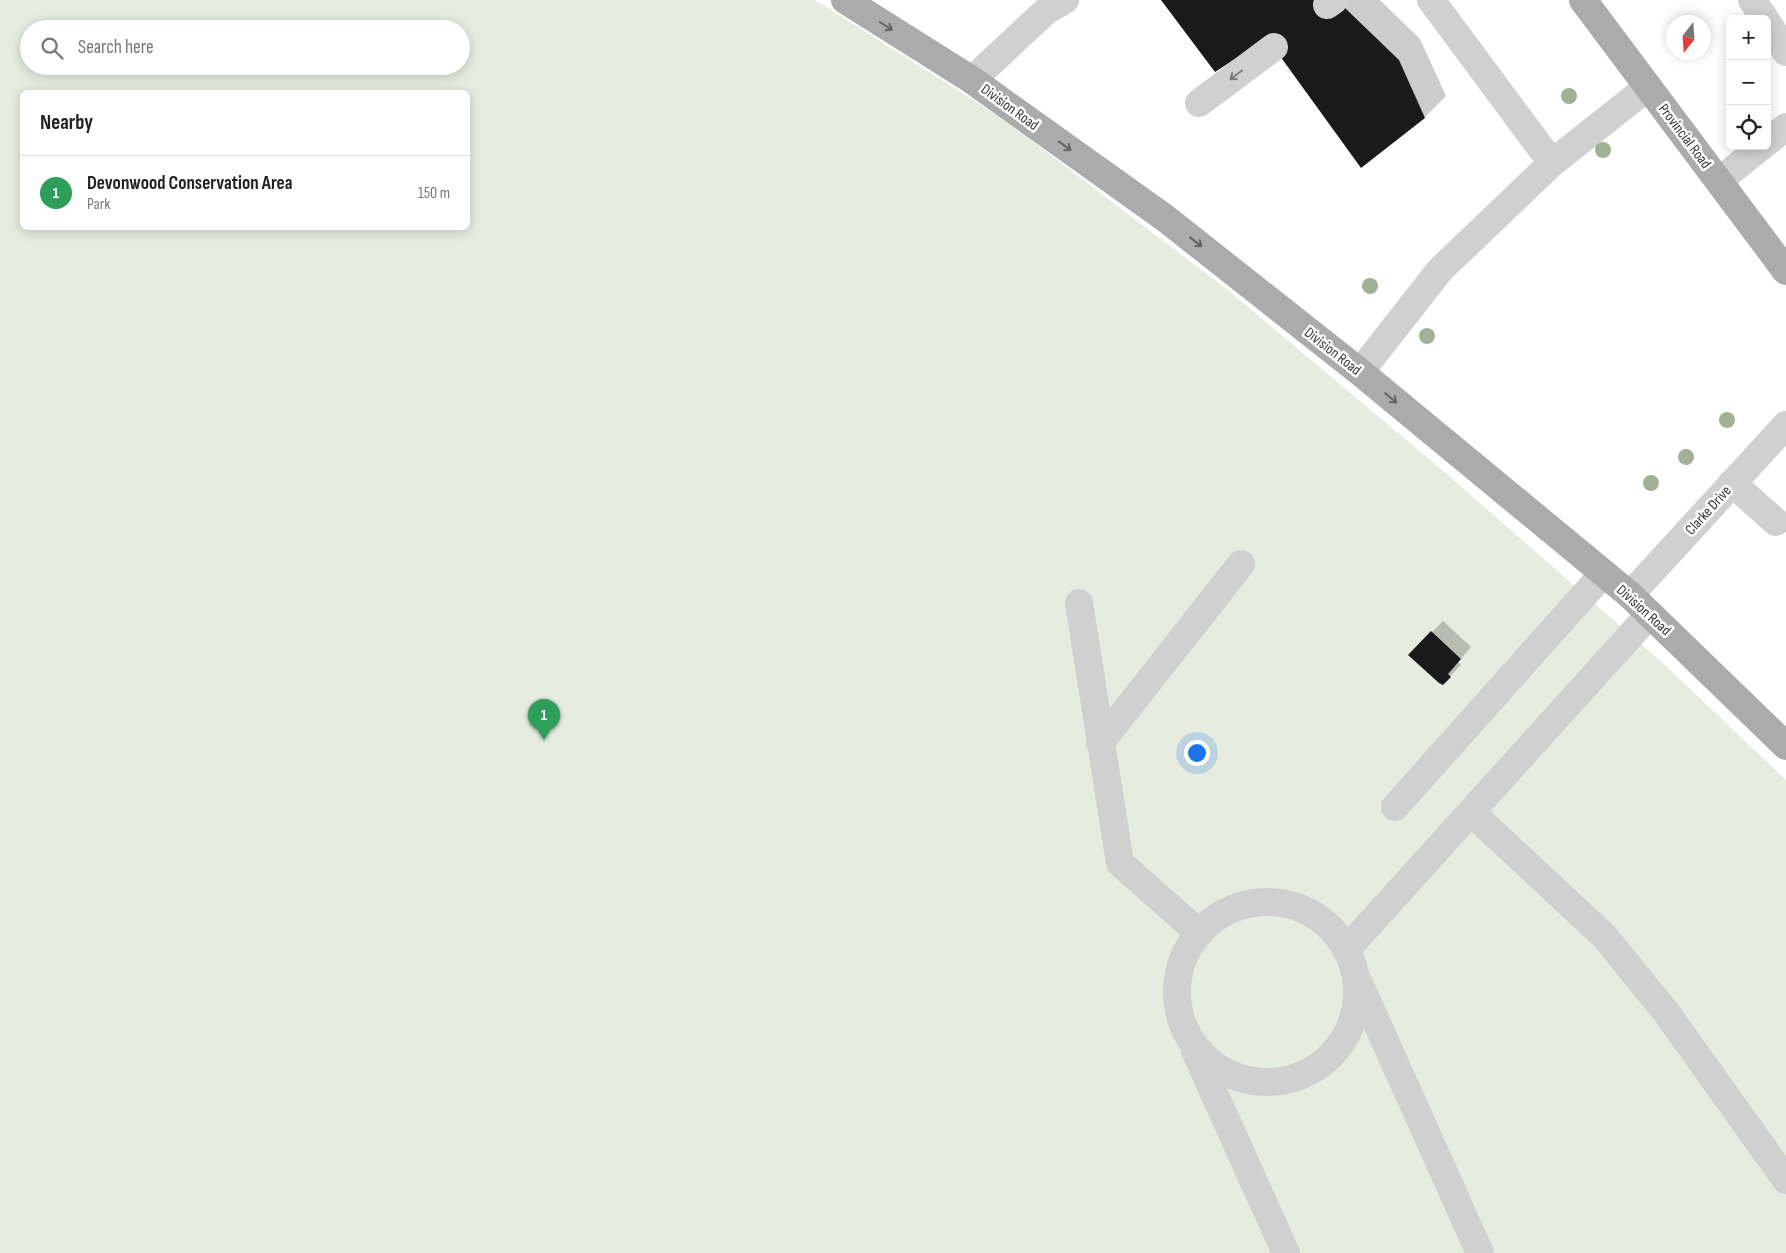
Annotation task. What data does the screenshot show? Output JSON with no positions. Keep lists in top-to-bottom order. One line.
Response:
{"streets":{"main road":["Division Road","Provincial Road"],"street":["Clarke Drive"]},"crossings":[["Division Road","Clarke Drive"]],"one_way":["Division Road"],"north":"bottom","page":{"map_buttons":["+","−"],"search":"Search here","heading":"Nearby","list":[{"mark":"1","name":"Devonwood Conservation Area","note":"Park","value":"150 m"}],"pins":"1"}}
